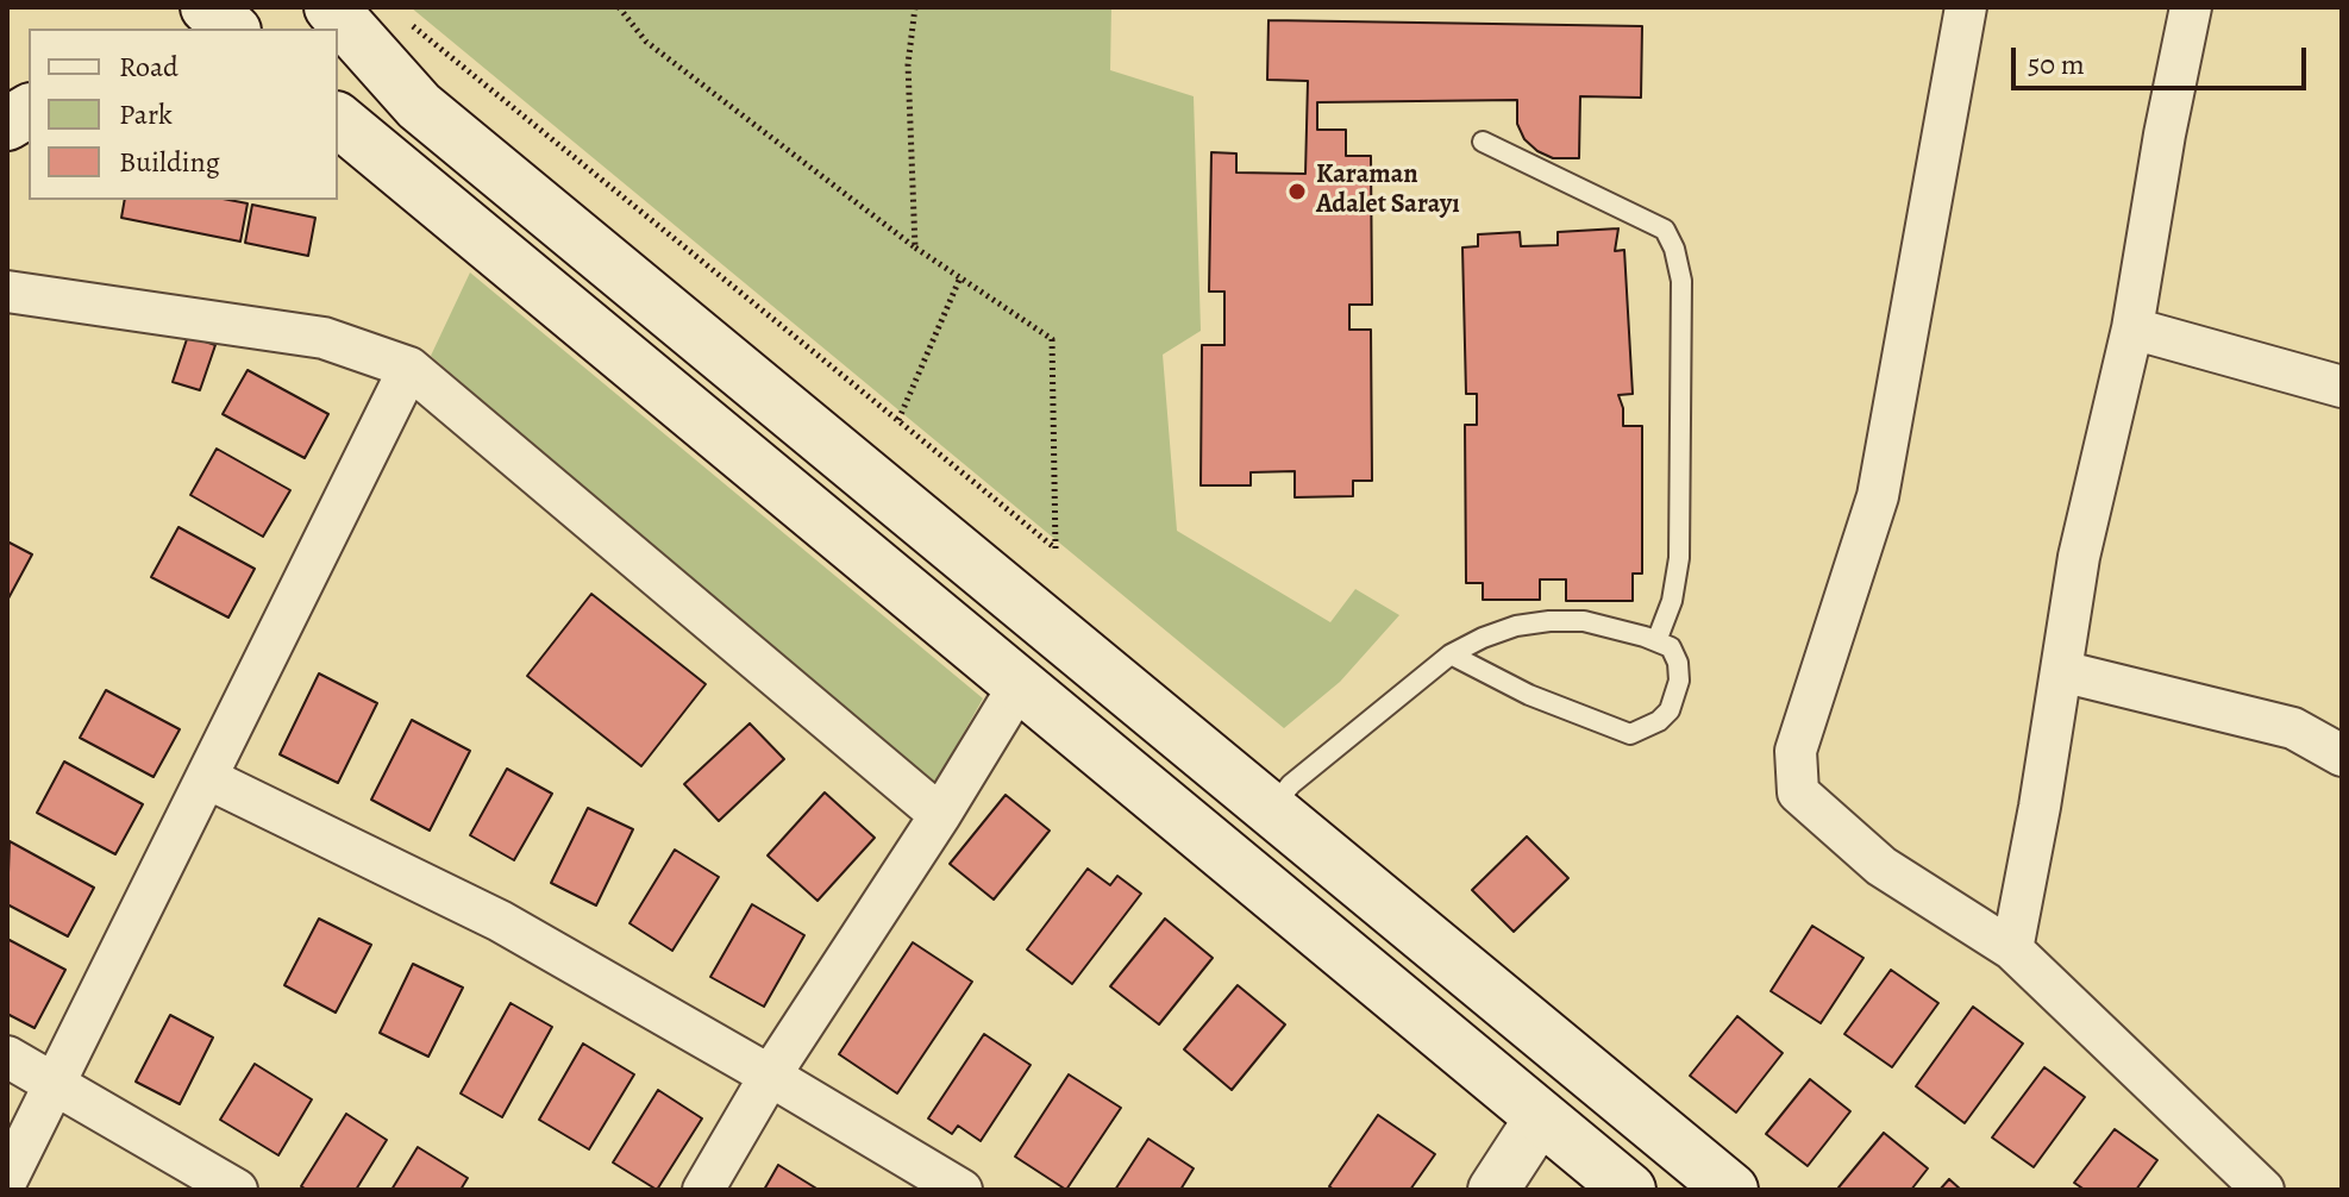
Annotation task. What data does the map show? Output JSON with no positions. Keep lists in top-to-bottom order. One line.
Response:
{"places":["Karaman Adalet Sarayı"],"legend":["Road","Park","Building"],"scale_bar":"50 m"}
